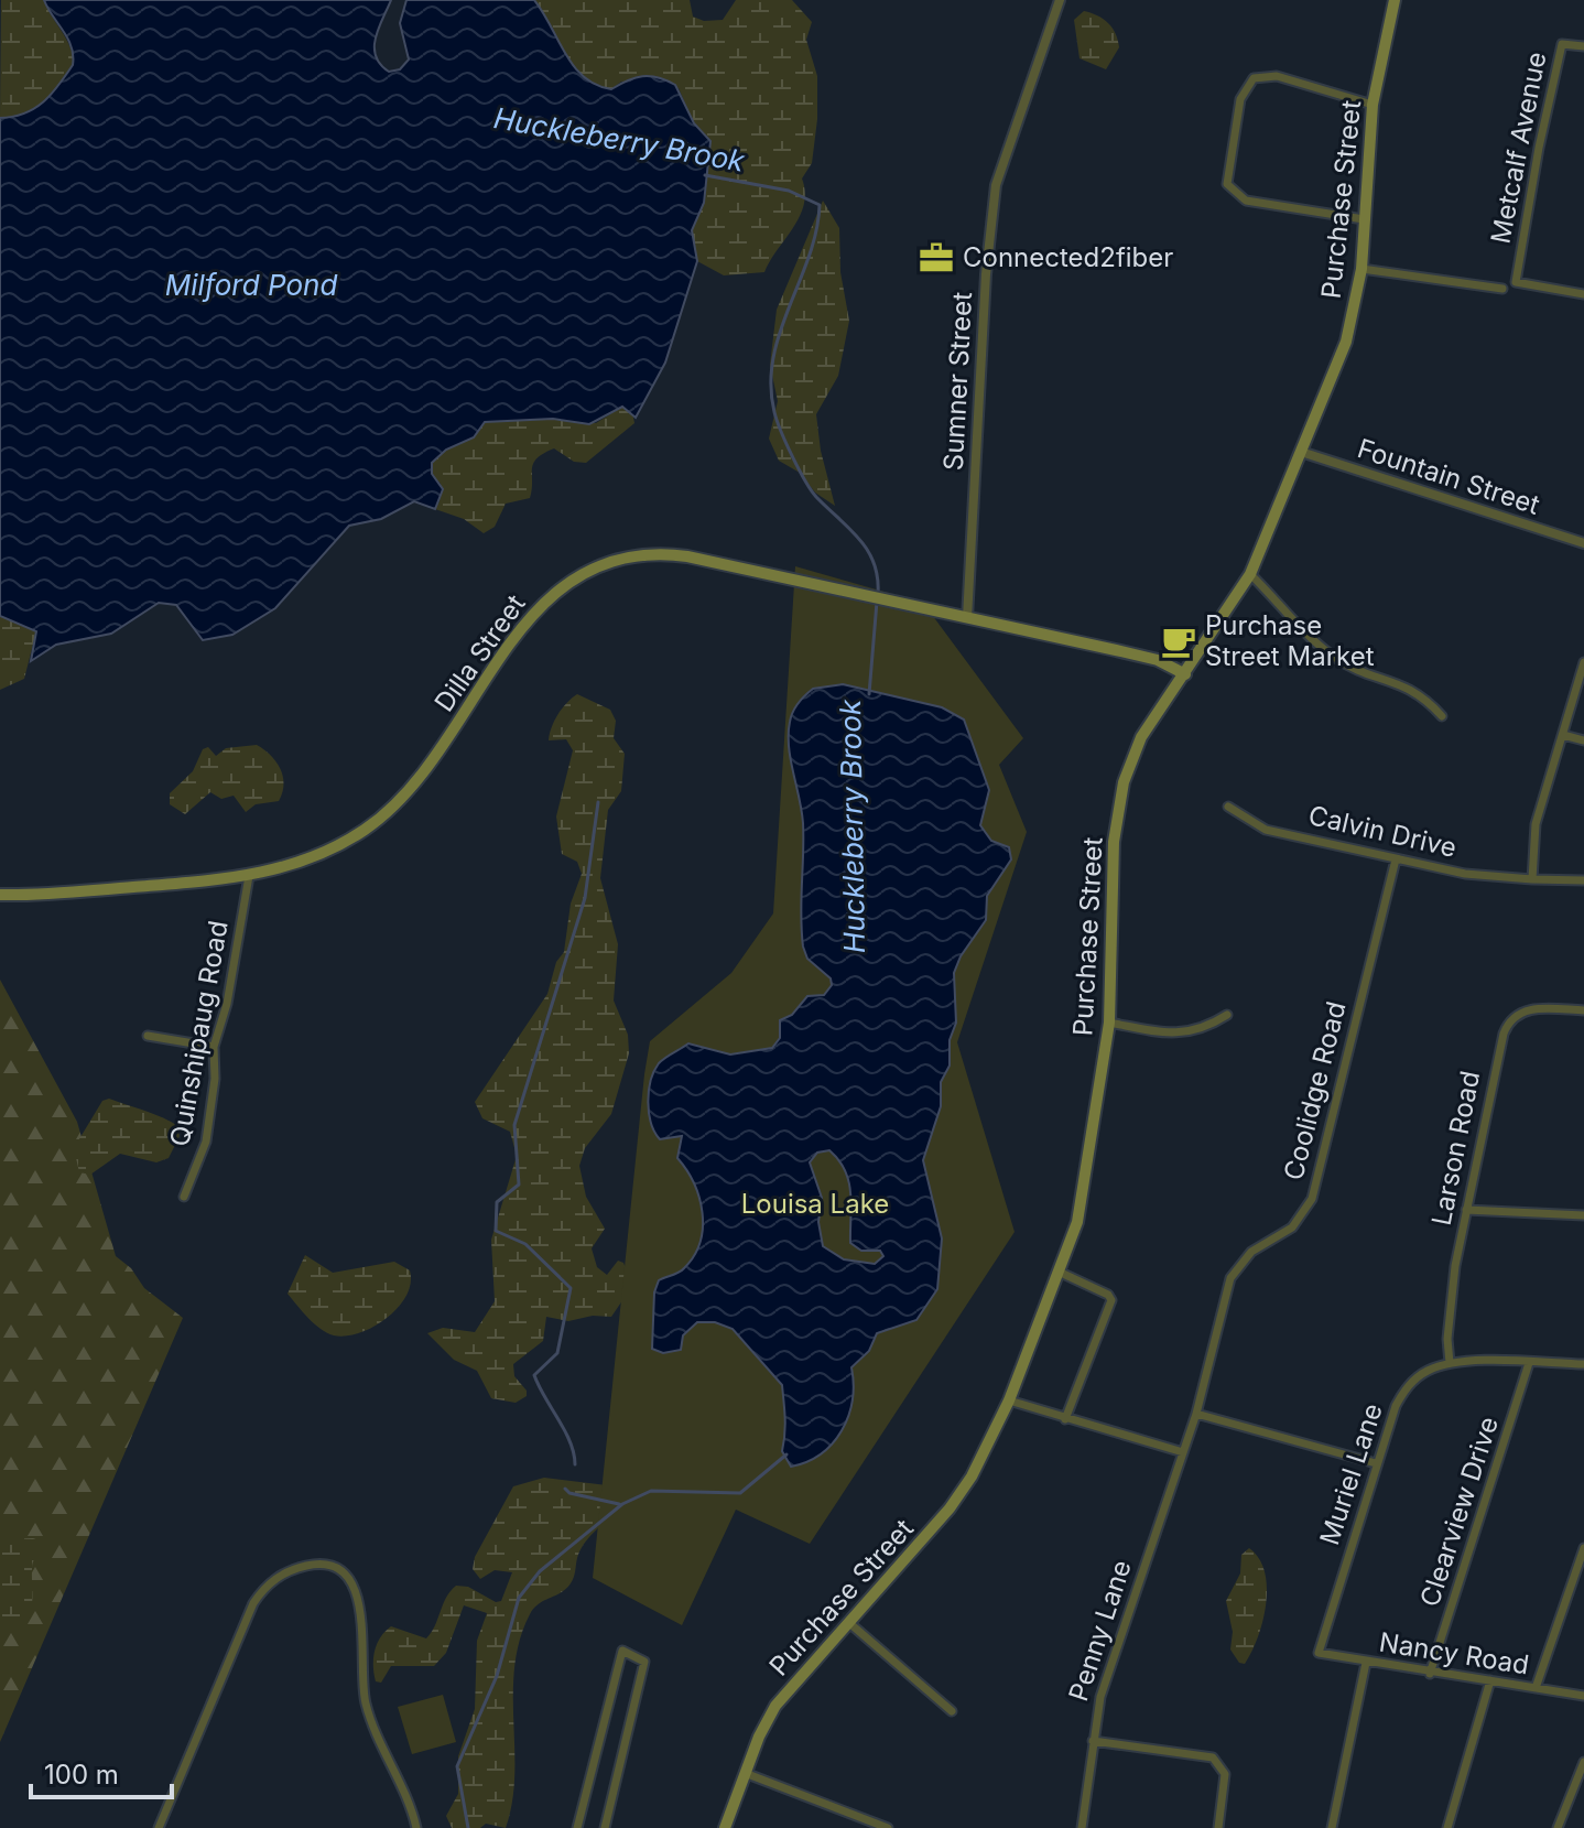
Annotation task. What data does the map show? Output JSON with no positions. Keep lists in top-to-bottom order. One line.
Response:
{"streets":{"main road":["Purchase Street","Dilla Street"],"street":["Metcalf Avenue","Sumner Street","Fountain Street","Calvin Drive","Quinshipaug Road","Coolidge Road","Larson Road","Muriel Lane","Clearview Drive","Penny Lane","Nancy Road"]},"crossings":[["Purchase Street","Fountain Street"],["Purchase Street","Dilla Street"],["Sumner Street","Dilla Street"],["Dilla Street","Quinshipaug Road"],["Calvin Drive","Coolidge Road"],["Coolidge Road","Penny Lane"],["Larson Road","Muriel Lane"],["Muriel Lane","Clearview Drive"],["Muriel Lane","Nancy Road"],["Clearview Drive","Nancy Road"]],"water":["Huckleberry Brook","Milford Pond"],"parks":["Louisa Lake"],"places":{"office":["Connected2fiber"],"cafe":["Purchase Street Market"]},"scale_bar":"100 m"}
